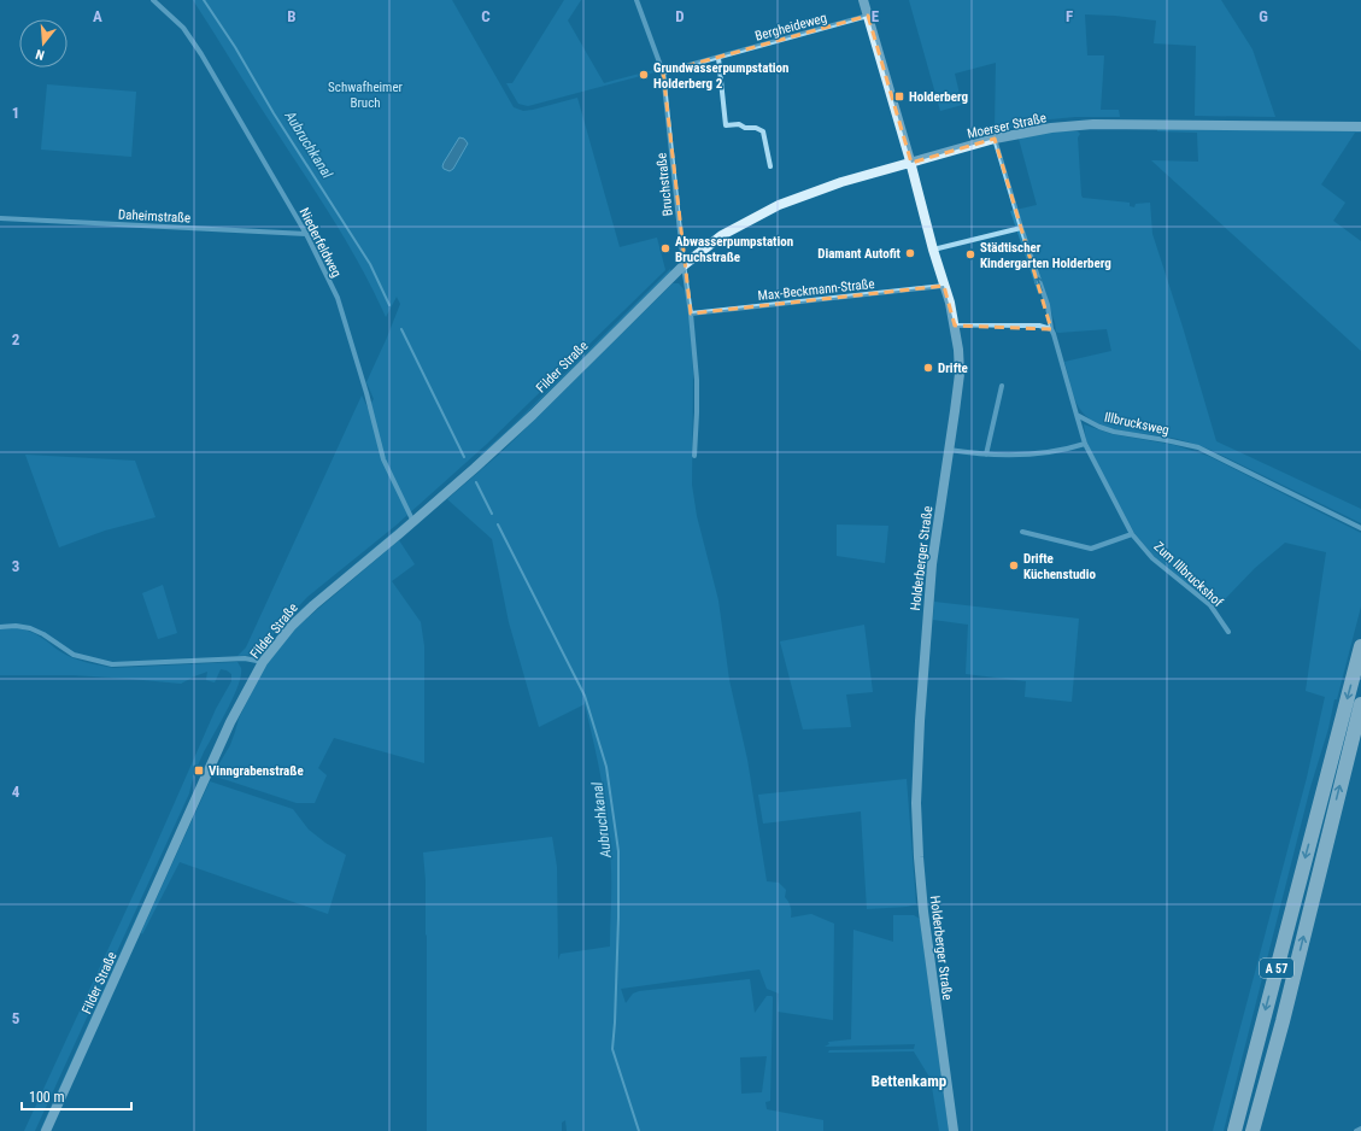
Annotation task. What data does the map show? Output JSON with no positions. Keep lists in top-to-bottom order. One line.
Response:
{"streets":{"highway":["A 57"],"street":["Bergheideweg","Moerser Straße","Bruchstraße","Daheimstraße","Niederfeldweg","Max-Beckmann-Straße","Filder Straße","Illbrucksweg","Holderberger Straße","Zum Illbruckshof"]},"crossings":[["Bergheideweg","Bruchstraße"],["Bergheideweg","Holderberger Straße"],["Moerser Straße","Bruchstraße"],["Moerser Straße","Filder Straße"],["Moerser Straße","Holderberger Straße"],["Bruchstraße","Max-Beckmann-Straße"],["Bruchstraße","Filder Straße"],["Daheimstraße","Niederfeldweg"],["Niederfeldweg","Filder Straße"],["Max-Beckmann-Straße","Holderberger Straße"],["Illbrucksweg","Zum Illbruckshof"]],"districts":["Bettenkamp"],"water":["Aubruchkanal"],"parks":["Schwafheimer Bruch"],"places":{"other":["Grundwasserpumpstation Holderberg 2","Abwasserpumpstation Bruchstraße","Diamant Autofit","Städtischer Kindergarten Holderberg","Drifte","Drifte Küchenstudio"],"transit":["Holderberg","Vinngrabenstraße"]},"scale_bar":"100 m","north":"bottom","grid":{"columns":["A","B","C","D","E","F","G"],"rows":["1","2","3","4","5"]}}
